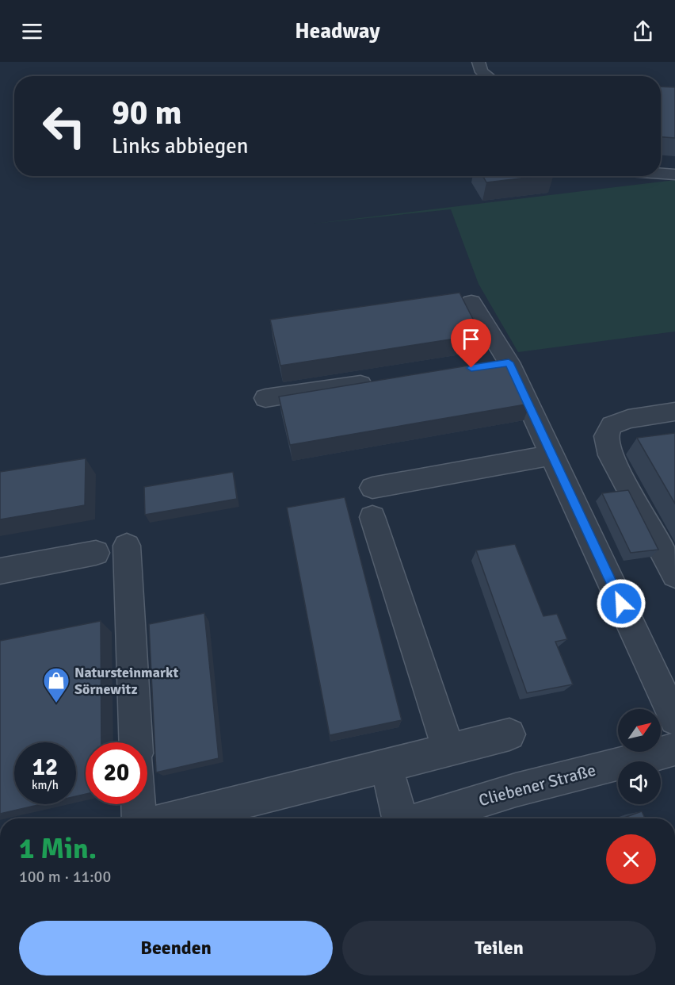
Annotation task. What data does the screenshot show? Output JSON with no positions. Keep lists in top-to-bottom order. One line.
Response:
{"streets":{"street":["Cliebener Straße"]},"places":{"shop":["Natursteinmarkt Sörnewitz"]},"north":"top right","page":{"header":"Headway","turn":["90 m","Links abbiegen"],"speed":"12 km/h","limit":"20","heading":["1 Min.","100 m · 11:00"],"buttons":["Beenden","Teilen"]}}
